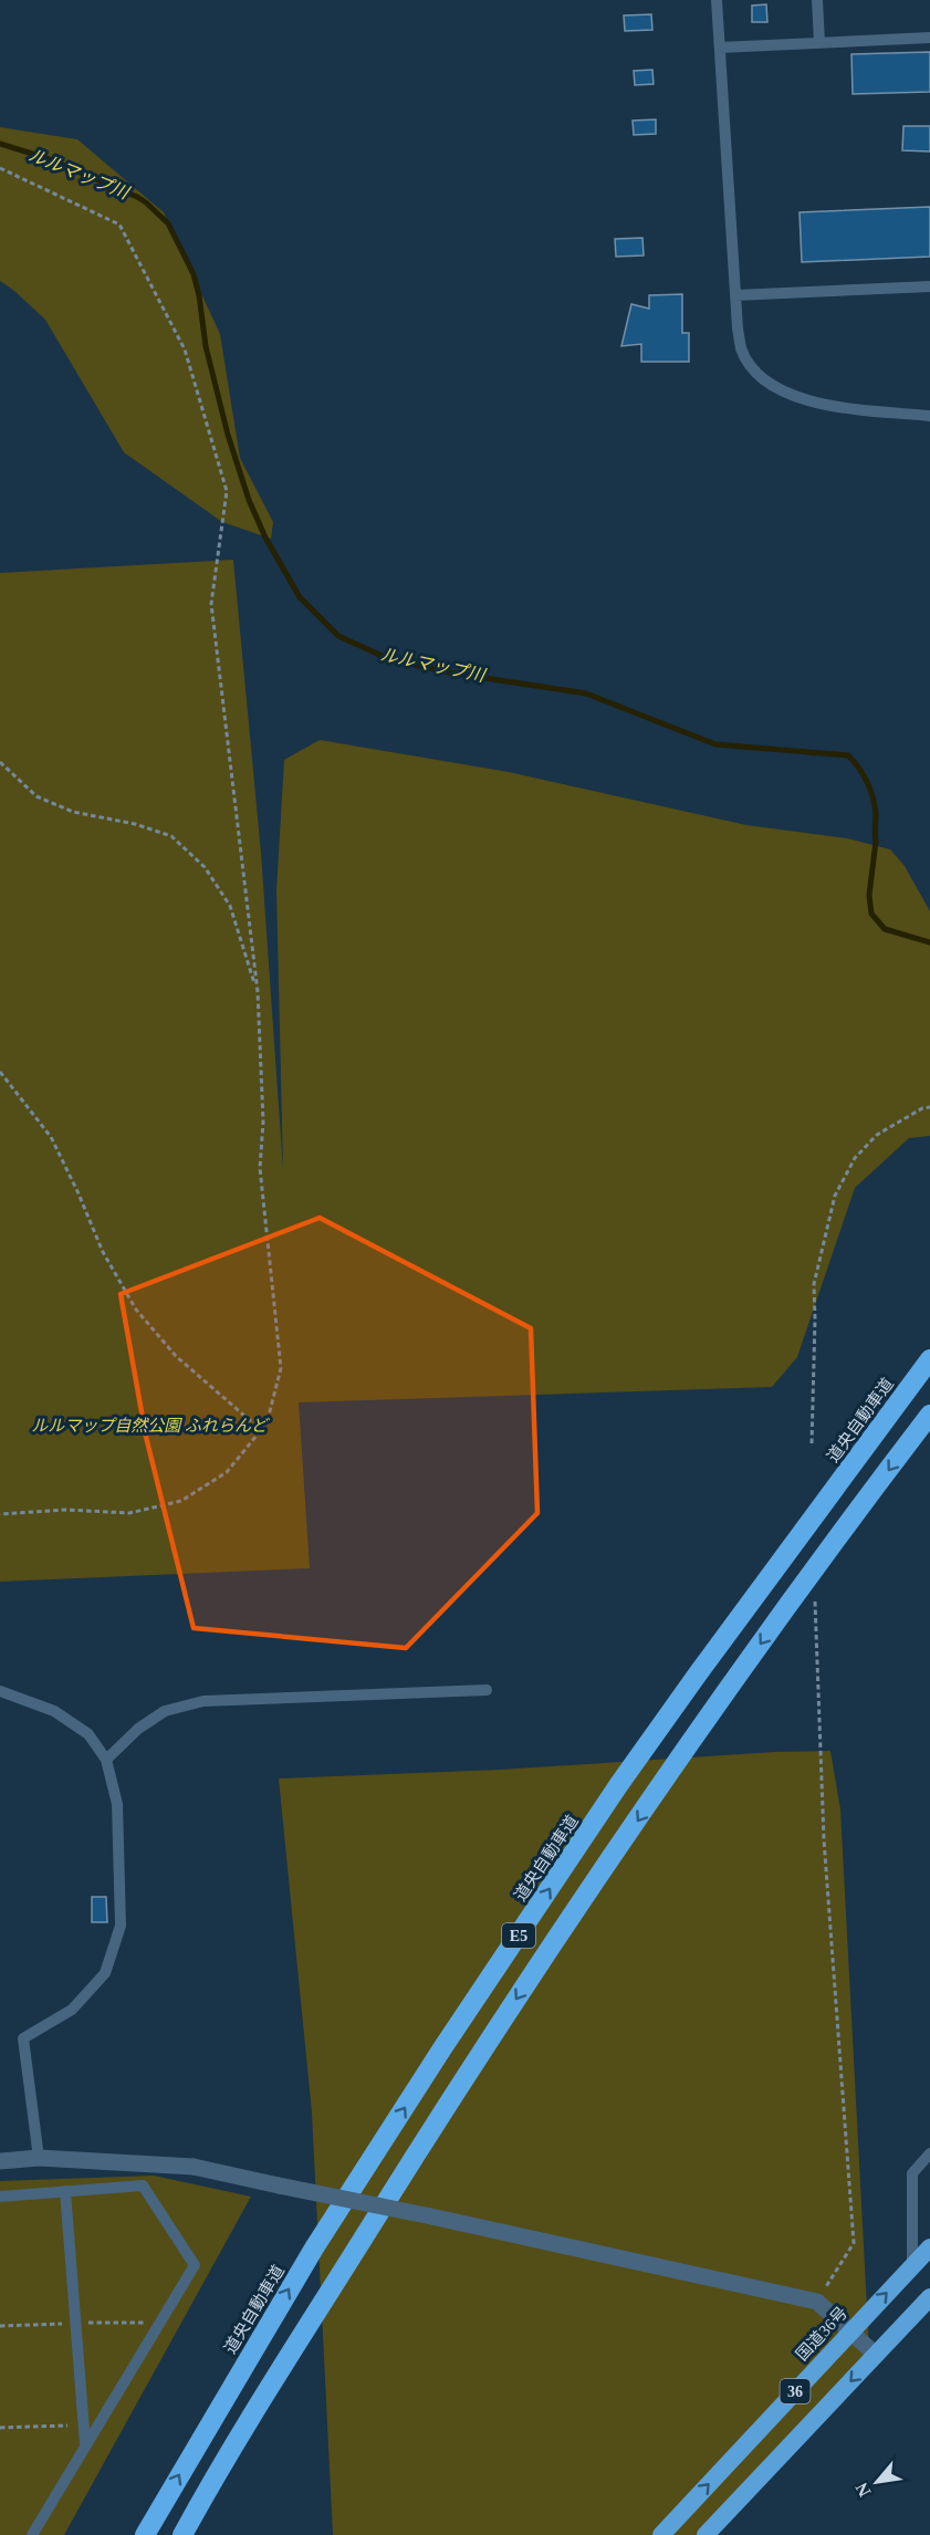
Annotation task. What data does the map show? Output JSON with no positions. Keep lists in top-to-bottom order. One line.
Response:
{"streets":{"highway":["道央自動車道","E5","国道36号","36"]},"water":["ルルマップ川"],"parks":["ルルマップ自然公園 ふれらんど"],"north":"bottom left"}
